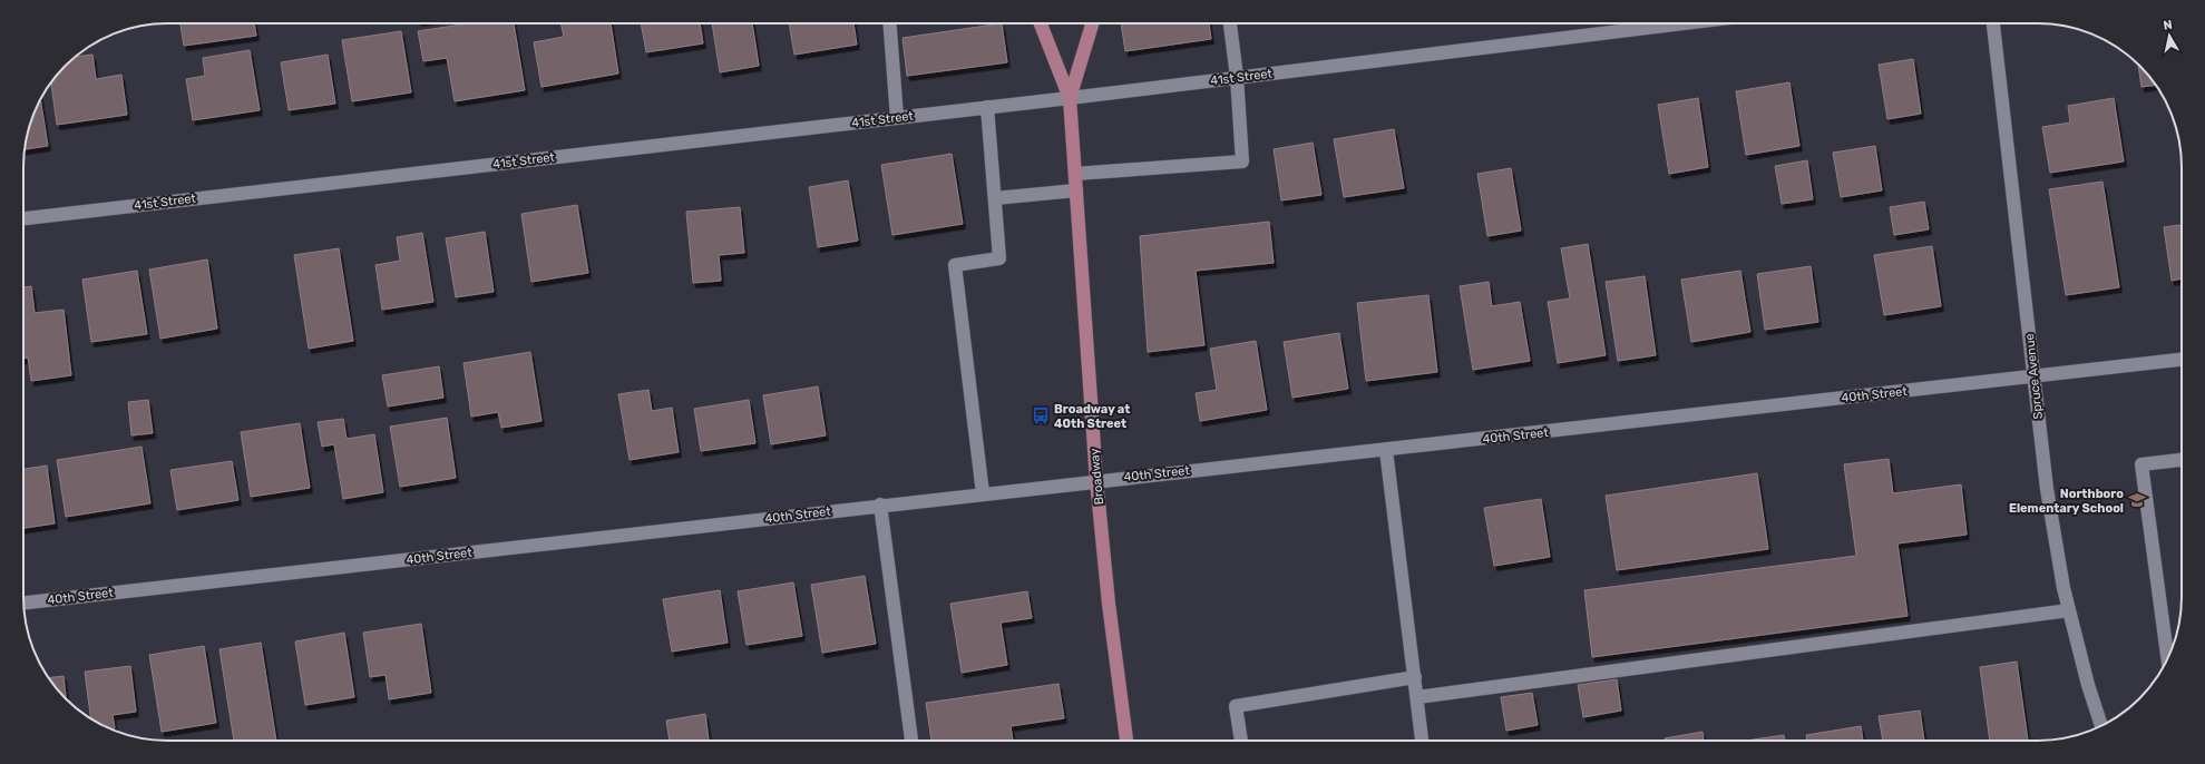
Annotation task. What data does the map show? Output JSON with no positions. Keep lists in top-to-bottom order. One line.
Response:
{"streets":{"main road":["Broadway"],"street":["41st Street","Spruce Avenue","40th Street"]},"crossings":[["41st Street","Broadway"],["Spruce Avenue","40th Street"],["40th Street","Broadway"]],"places":{"bus stop":["Broadway at 40th Street"],"school or university":["Northboro Elementary School"]},"north":"top"}
